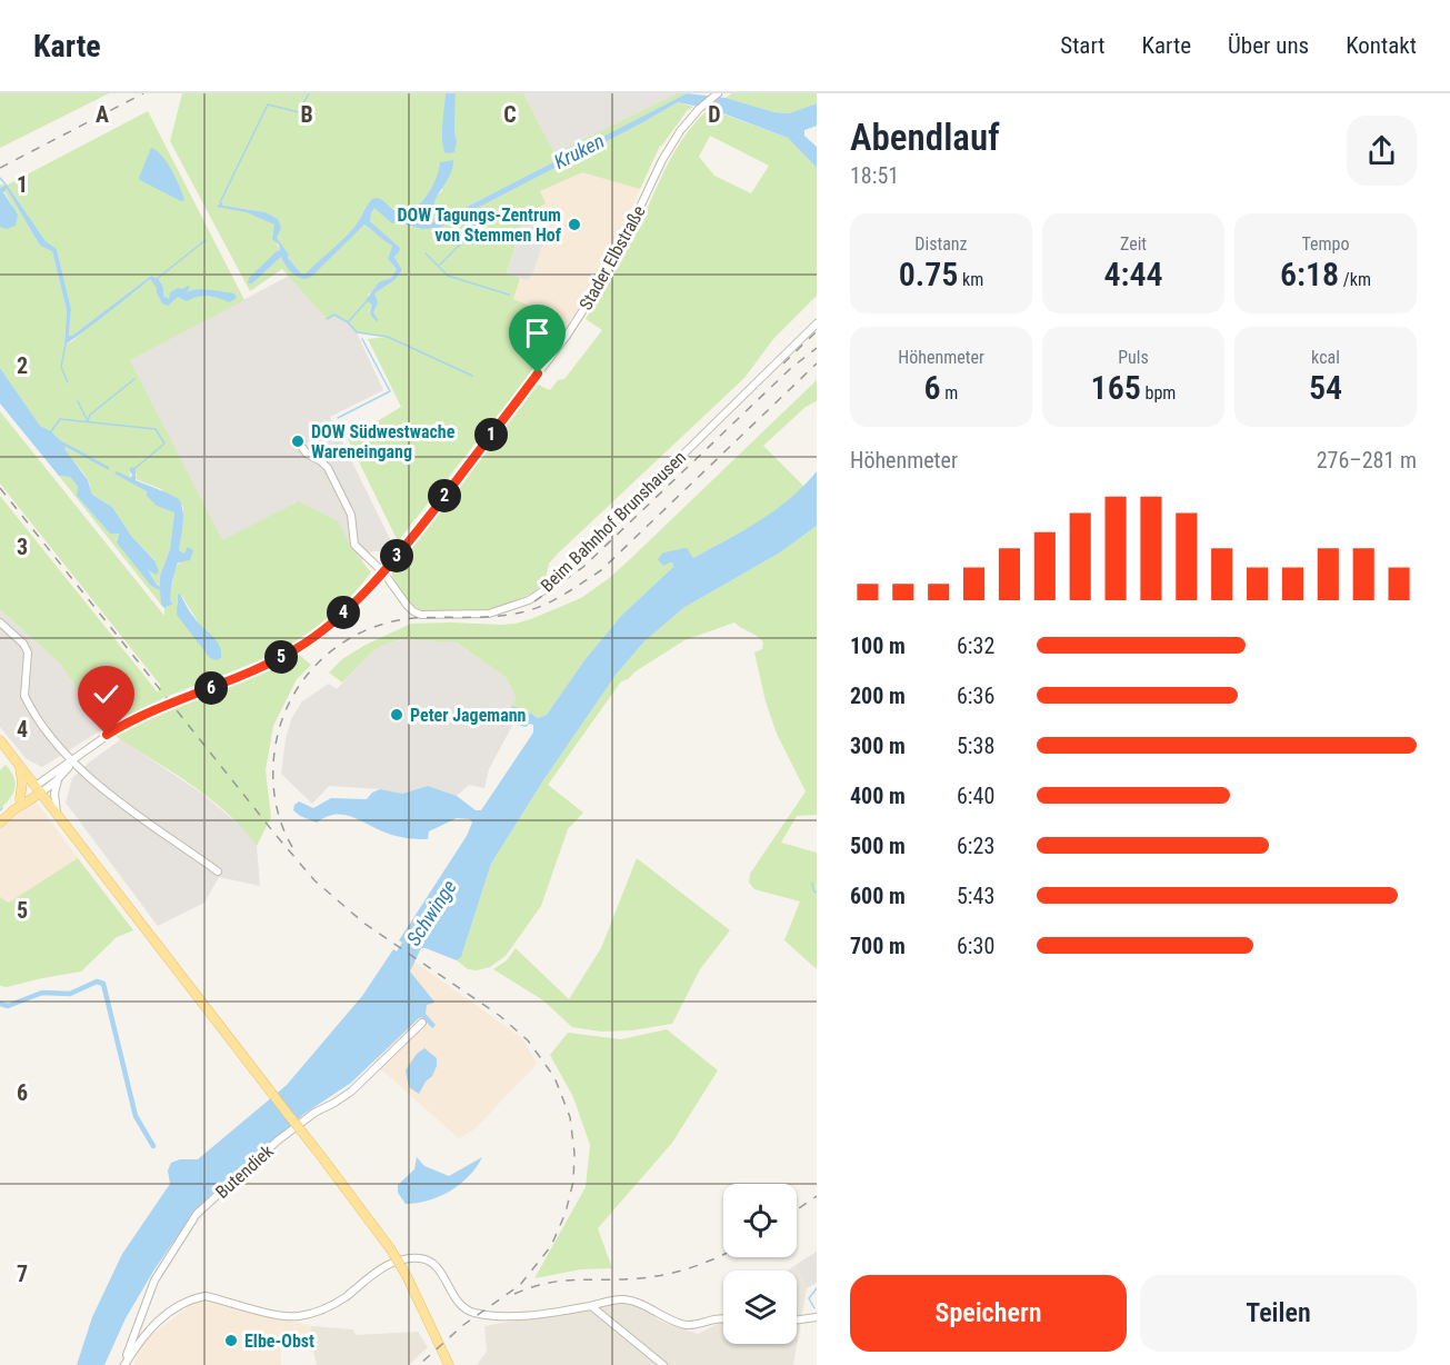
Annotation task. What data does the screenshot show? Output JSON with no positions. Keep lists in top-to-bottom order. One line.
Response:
{"streets":{"street":["Stader Elbstraße","Beim Bahnhof Brunshausen","Butendiek"]},"crossings":[["Stader Elbstraße","Beim Bahnhof Brunshausen"]],"water":["Kruken","Schwinge"],"places":["DOW Tagungs-Zentrum von Stemmen Hof","DOW Südwestwache Wareneingang","Peter Jagemann","Elbe-Obst"],"page":{"header":"Karte","nav":["Start","Karte","Über uns","Kontakt"],"heading":["Abendlauf","18:51"],"stats":[["Distanz","0.75 km"],["Zeit","4:44"],["Tempo","6:18 /km"],["Höhenmeter","6 m"],["Puls","165 bpm"],["kcal","54"]],"pins":["1","2","3","4","5","6"],"chart":["Höhenmeter","276–281 m"],"list":[{"name":"100 m","note":"6:32"},{"name":"200 m","note":"6:36"},{"name":"300 m","note":"5:38"},{"name":"400 m","note":"6:40"},{"name":"500 m","note":"6:23"},{"name":"600 m","note":"5:43"},{"name":"700 m","note":"6:30"}],"buttons":["Speichern","Teilen"]},"grid":{"columns":["A","B","C","D"],"rows":["1","2","3","4","5","6","7"]}}
